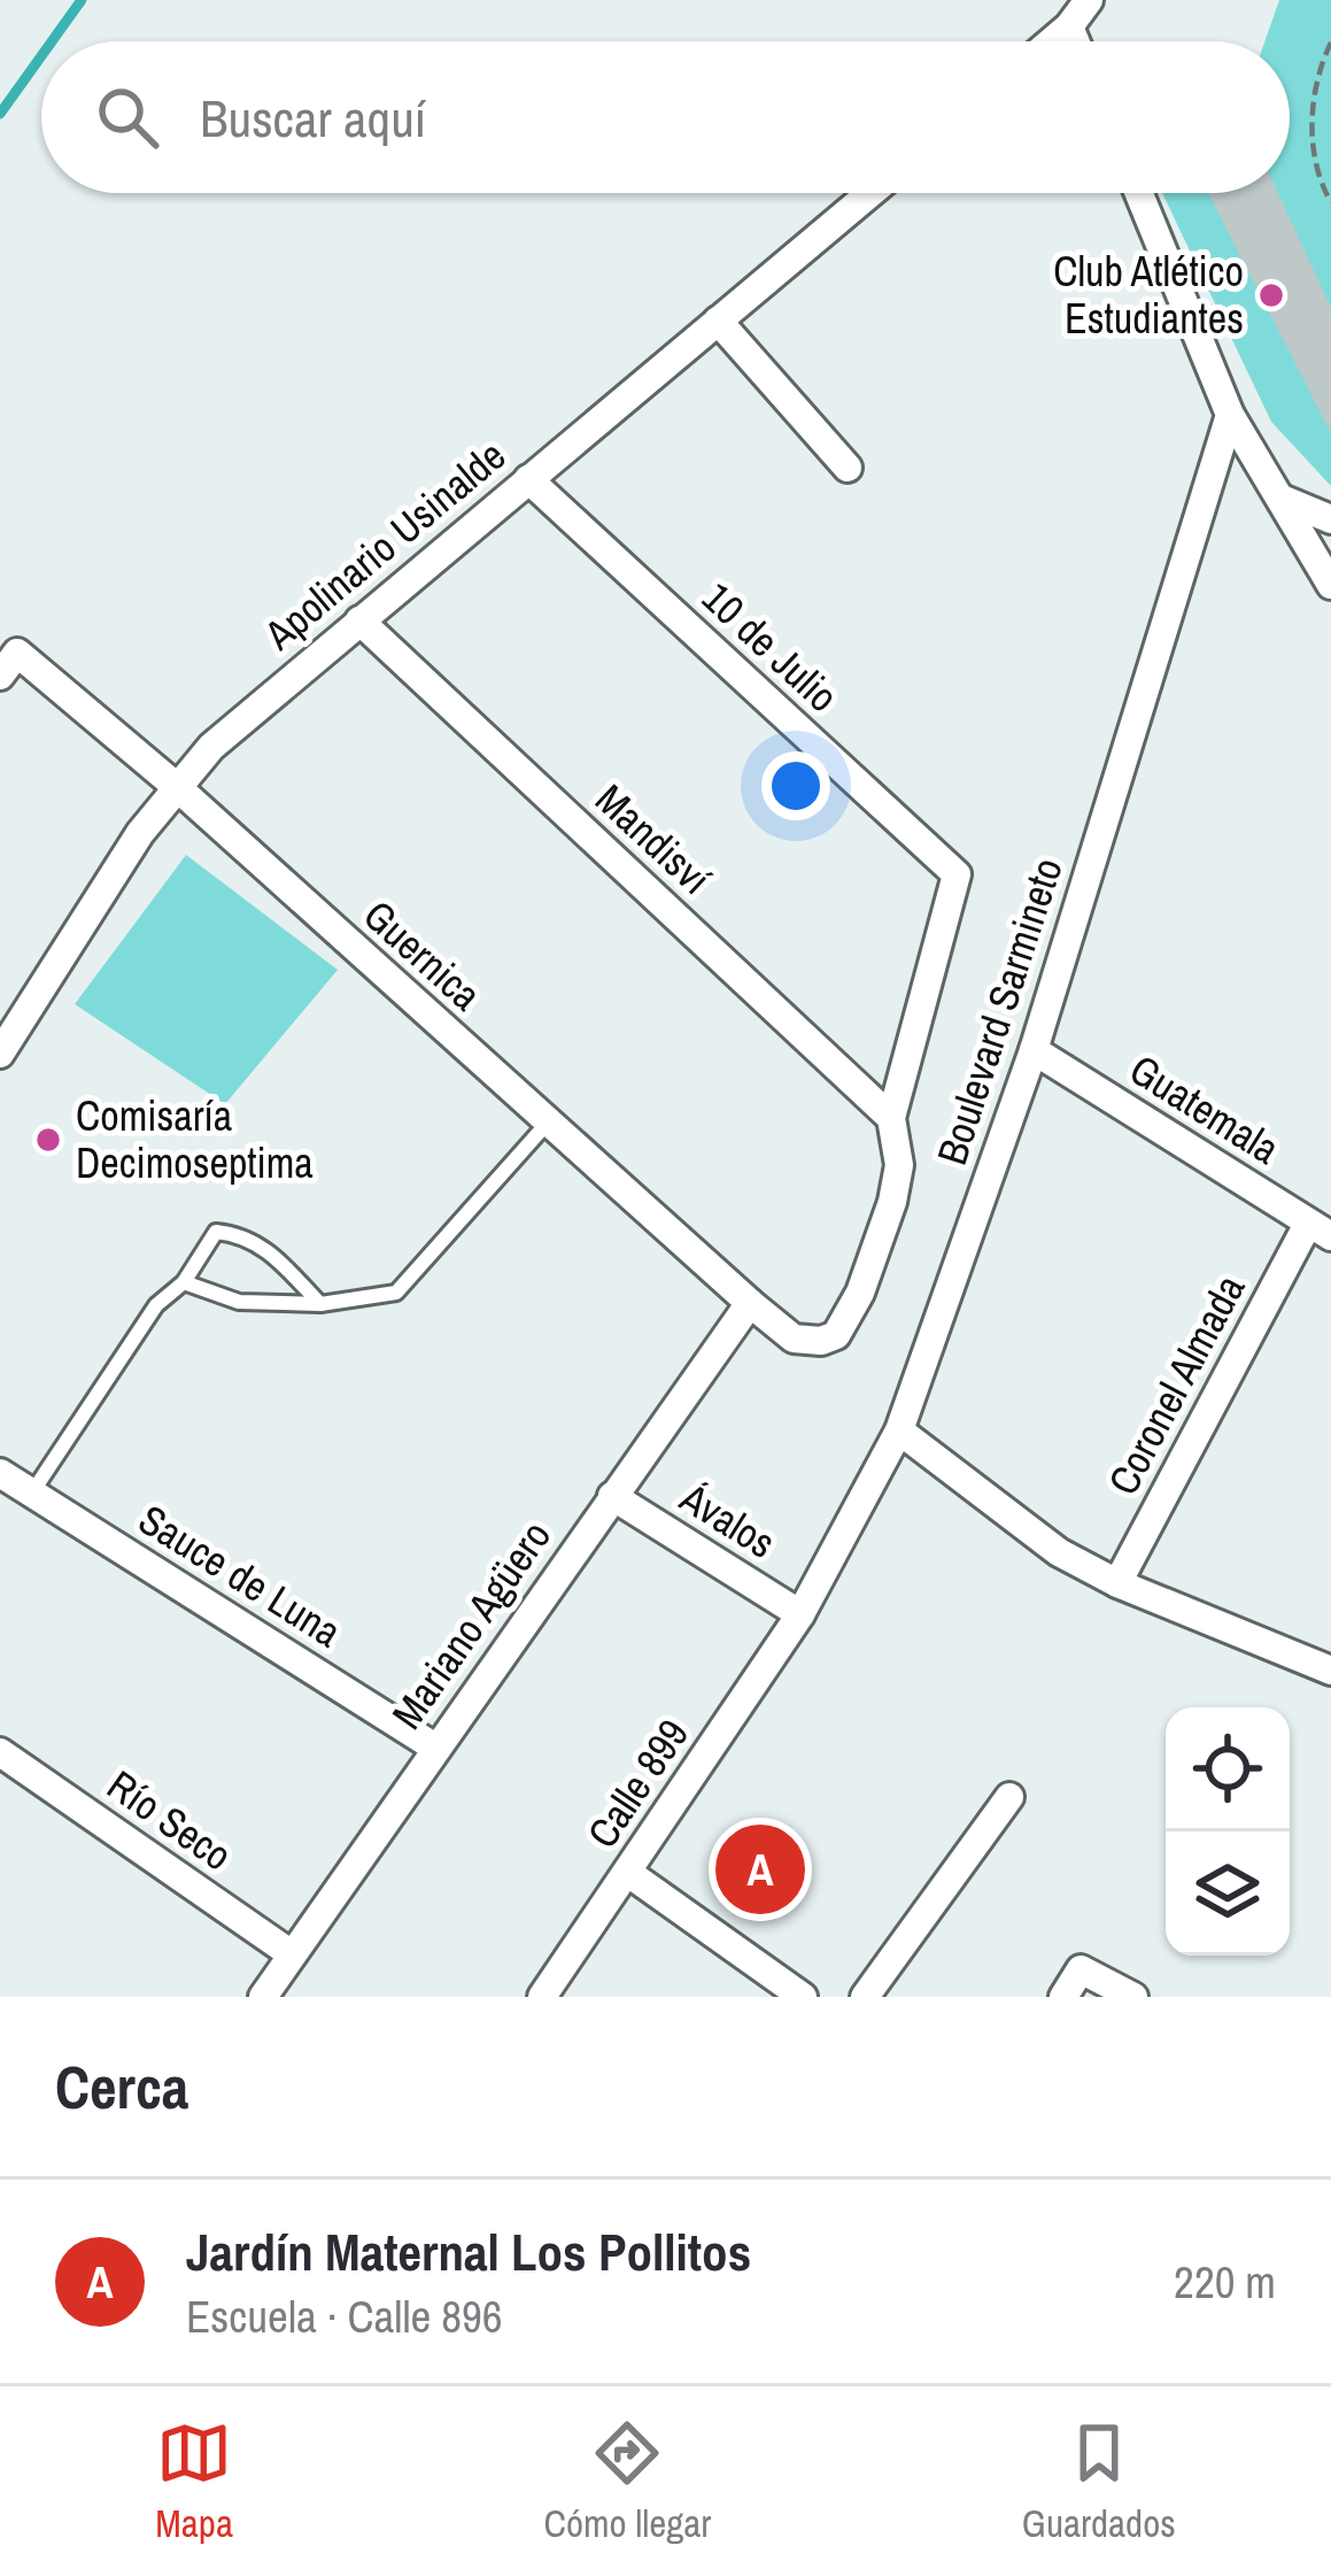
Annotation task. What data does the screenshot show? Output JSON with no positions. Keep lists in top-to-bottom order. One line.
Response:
{"streets":{"street":["Apolinario Usinalde","10 de Julio","Mandisví","Guernica","Boulevard Sarmineto","Guatemala","Coronel Almada","Ávalos","Sauce de Luna","Mariano Agüero","Calle 899","Río Seco"]},"crossings":[["Apolinario Usinalde","10 de Julio"],["Apolinario Usinalde","Mandisví"],["Apolinario Usinalde","Guernica"],["10 de Julio","Mandisví"],["10 de Julio","Guernica"],["Mandisví","Guernica"],["Guernica","Mariano Agüero"],["Boulevard Sarmineto","Guatemala"],["Boulevard Sarmineto","Ávalos"],["Boulevard Sarmineto","Calle 899"],["Guatemala","Coronel Almada"],["Ávalos","Mariano Agüero"],["Ávalos","Calle 899"],["Sauce de Luna","Mariano Agüero"],["Mariano Agüero","Río Seco"]],"places":["Club Atlético Estudiantes","Comisaría Decimoseptima"],"page":{"search":"Buscar aquí","pins":"A","heading":"Cerca","list":[{"mark":"A","name":"Jardín Maternal Los Pollitos","note":"Escuela · Calle 896","value":"220 m"}],"nav":["Mapa","Cómo llegar","Guardados"]}}
